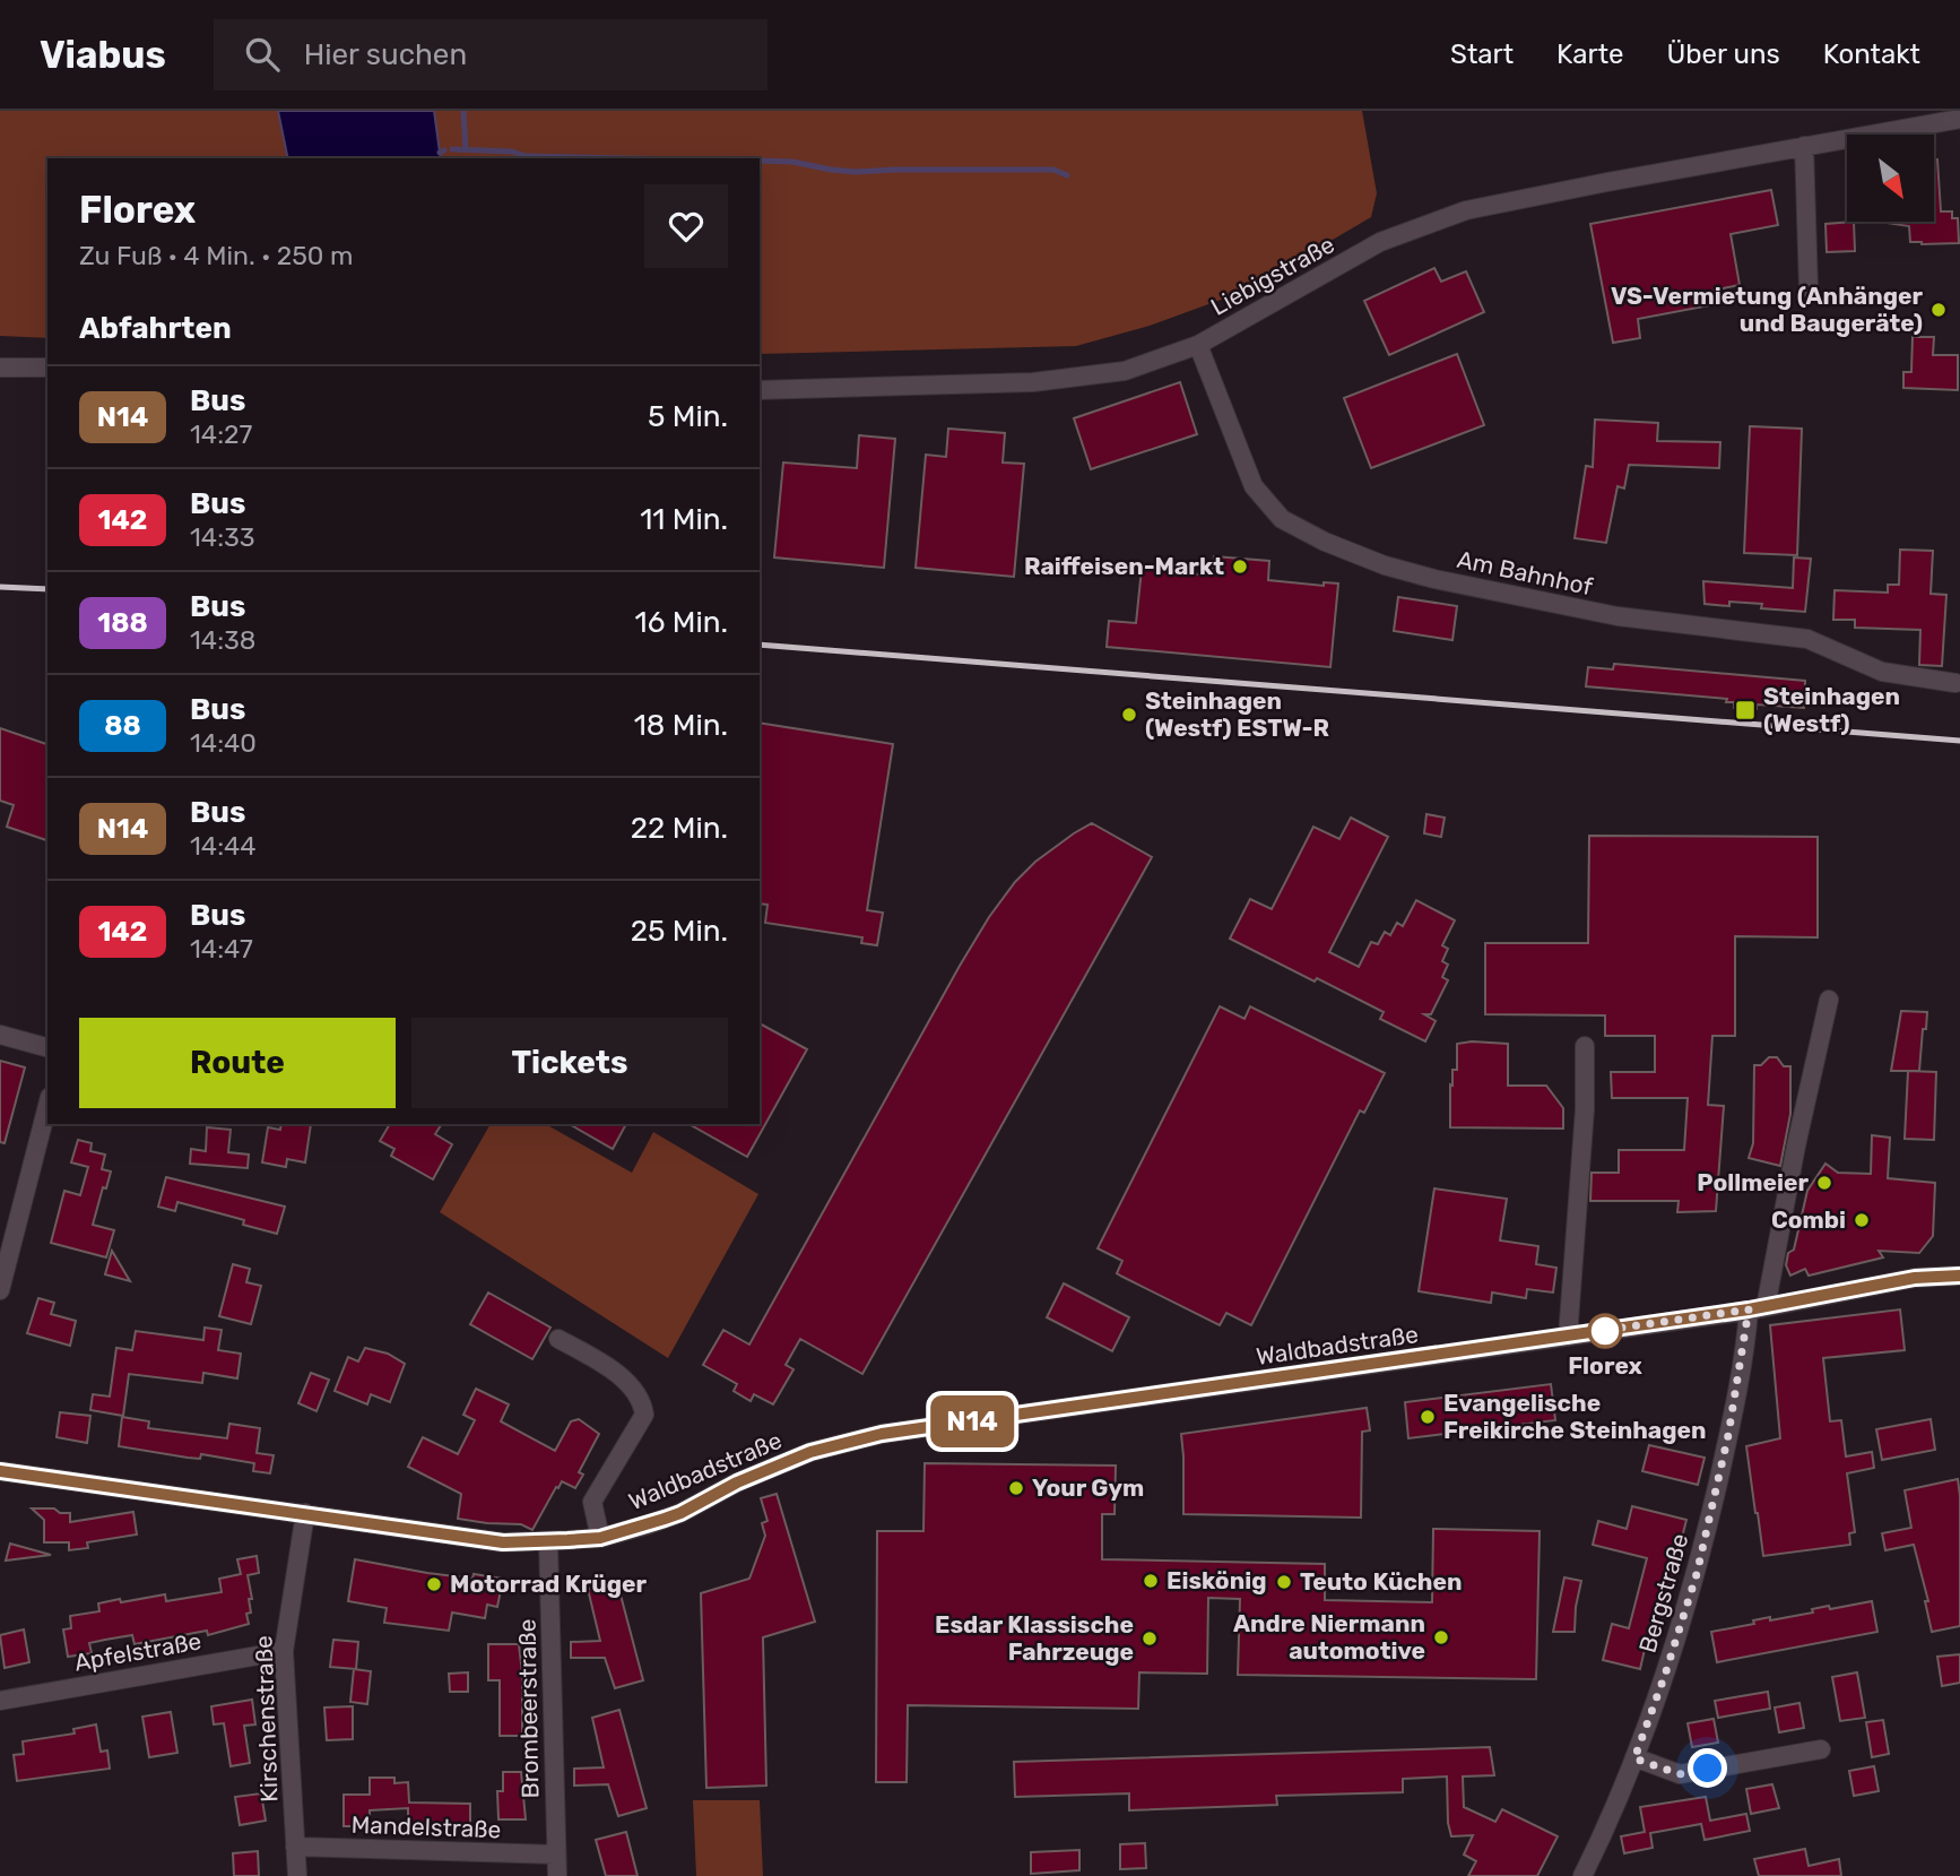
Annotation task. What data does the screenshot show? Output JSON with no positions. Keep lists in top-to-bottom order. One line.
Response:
{"streets":{"street":["Liebigstraße","Am Bahnhof","Waldbadstraße","Bergstraße","Apfelstraße","Brombeerstraße","Kirschenstraße","Mandelstraße"]},"crossings":[["Liebigstraße","Am Bahnhof"],["Waldbadstraße","Bergstraße"],["Waldbadstraße","Brombeerstraße"],["Waldbadstraße","Kirschenstraße"],["Apfelstraße","Kirschenstraße"],["Brombeerstraße","Mandelstraße"],["Kirschenstraße","Mandelstraße"]],"places":{"other":["VS-Vermietung (Anhänger und Baugeräte)","Raiffeisen-Markt","Steinhagen (Westf) ESTW-R","Pollmeier","Combi","Florex","Evangelische Freikirche Steinhagen","Your Gym","Eiskönig","Teuto Küchen","Motorrad Krüger","Andre Niermann automotive","Esdar Klassische Fahrzeuge"],"transit":["Steinhagen (Westf)"]},"lines":["bus line N14"],"north":"bottom right","page":{"header":"Viabus","search":"Hier suchen","nav":["Start","Karte","Über uns","Kontakt"],"on_map":"N14","heading":[["Florex","Zu Fuß · 4 Min. · 250 m"],"Abfahrten"],"list":[{"mark":"N14","name":"Bus","note":"14:27","value":"5 Min."},{"mark":"142","name":"Bus","note":"14:33","value":"11 Min."},{"mark":"188","name":"Bus","note":"14:38","value":"16 Min."},{"mark":"88","name":"Bus","note":"14:40","value":"18 Min."},{"mark":"N14","name":"Bus","note":"14:44","value":"22 Min."},{"mark":"142","name":"Bus","note":"14:47","value":"25 Min."}],"buttons":["Route","Tickets"]}}
